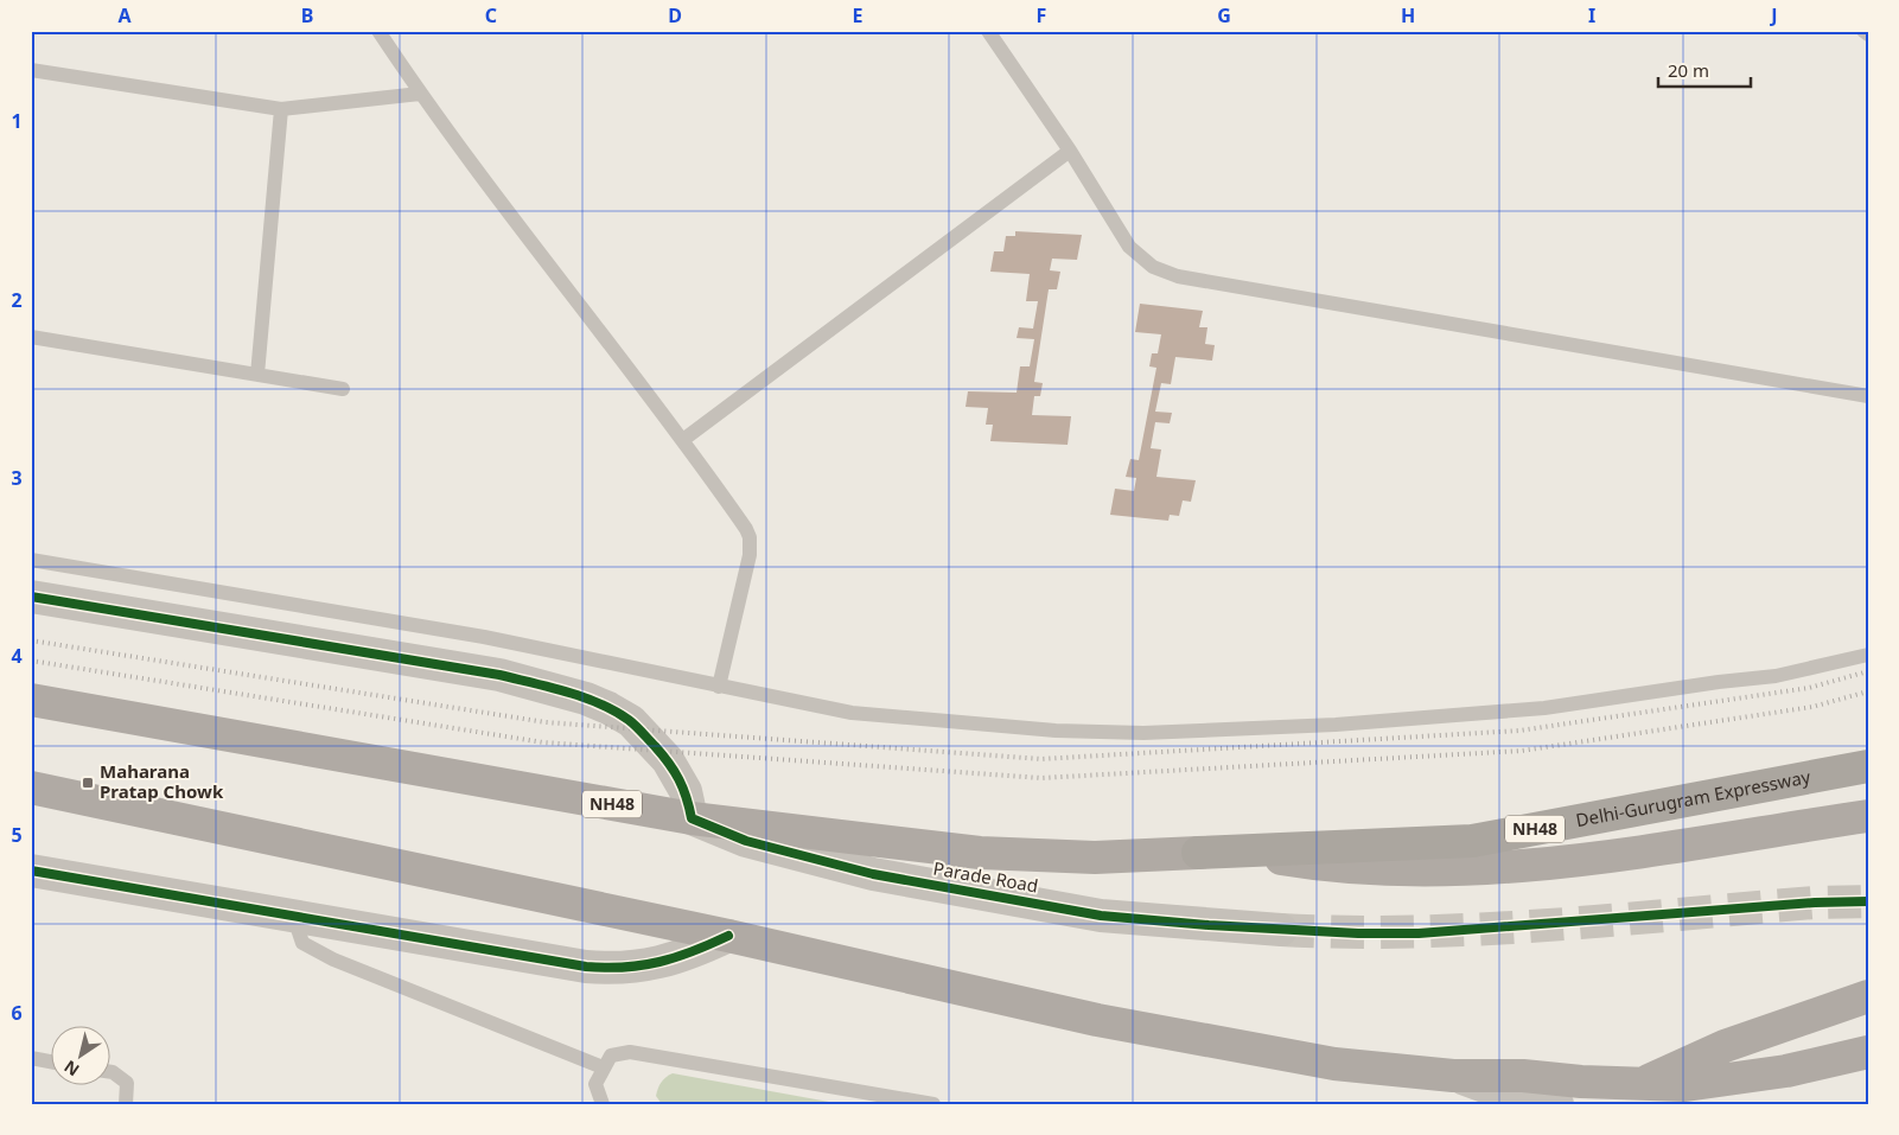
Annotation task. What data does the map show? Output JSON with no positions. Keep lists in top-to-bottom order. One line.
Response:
{"streets":{"highway":["Delhi-Gurugram Expressway","NH48"],"street":["Parade Road"]},"crossings":[["Delhi-Gurugram Expressway","NH48"],["Delhi-Gurugram Expressway","Parade Road"],["NH48","Parade Road"]],"places":{"transit":["Maharana Pratap Chowk"]},"scale_bar":"20 m","north":"bottom left","grid":{"columns":["A","B","C","D","E","F","G","H","I","J"],"rows":["1","2","3","4","5","6"]}}
